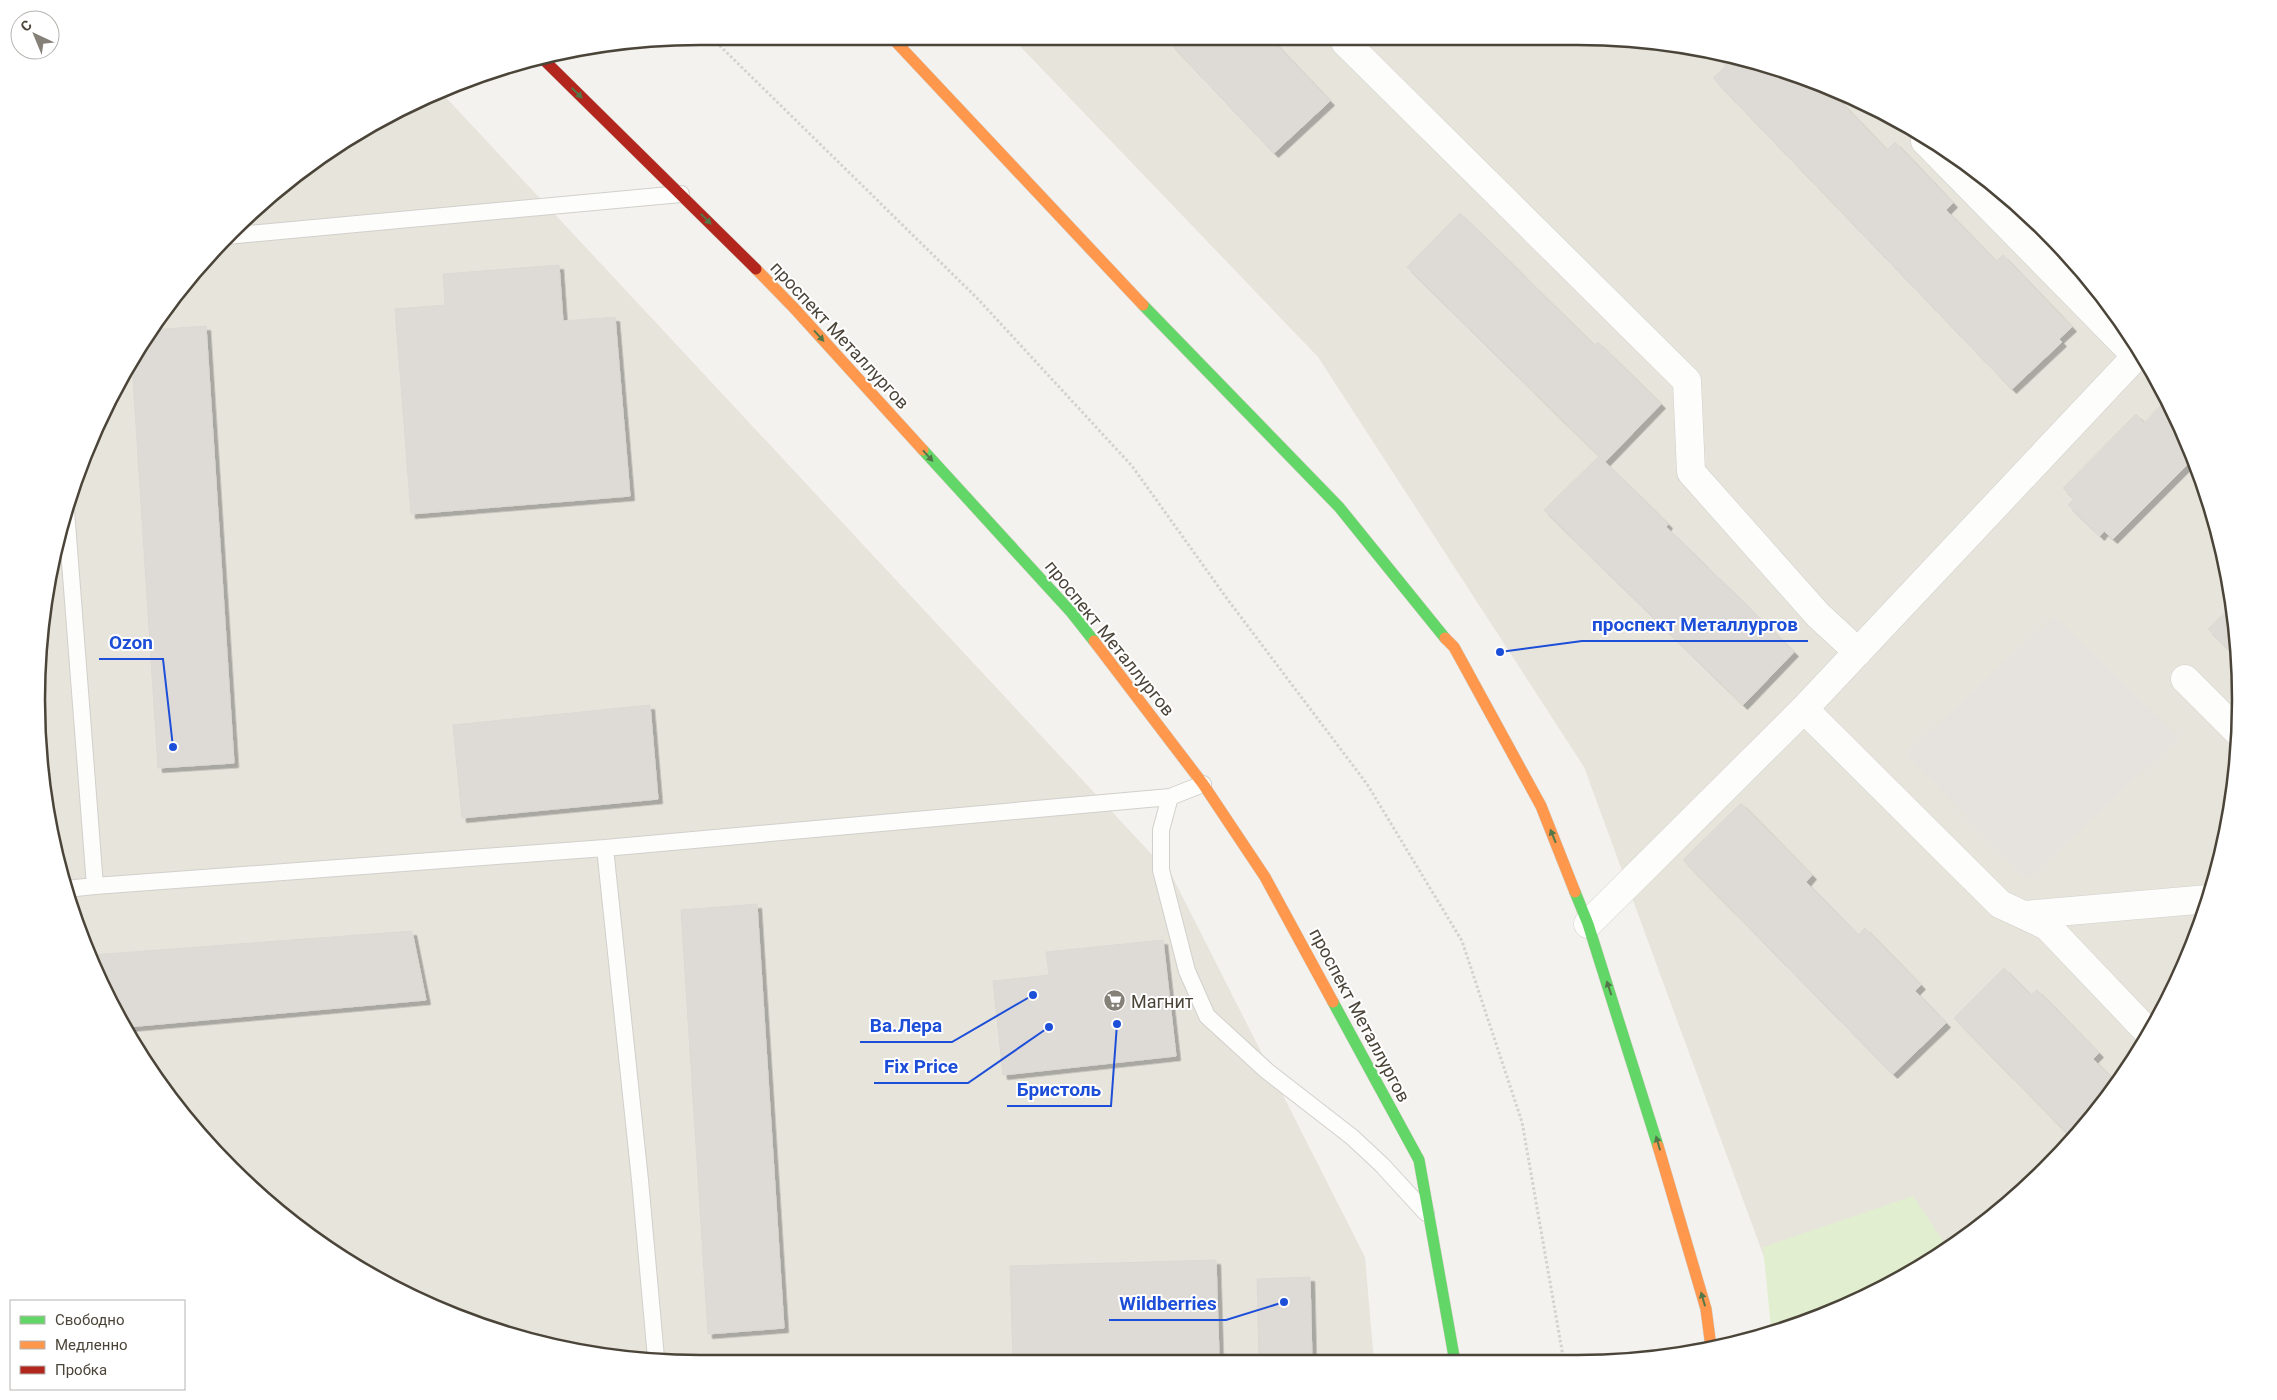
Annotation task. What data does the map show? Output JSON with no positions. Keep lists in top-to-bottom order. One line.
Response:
{"streets":{"street":["проспект Металлургов"]},"one_way":["проспект Металлургов"],"places":{"other":["проспект Металлургов","Ozon","Ва.Лера","Бристоль","Fix Price","Wildberries"],"supermarket":["Магнит"]},"legend":["Свободно","Медленно","Пробка"],"north":"top left"}
